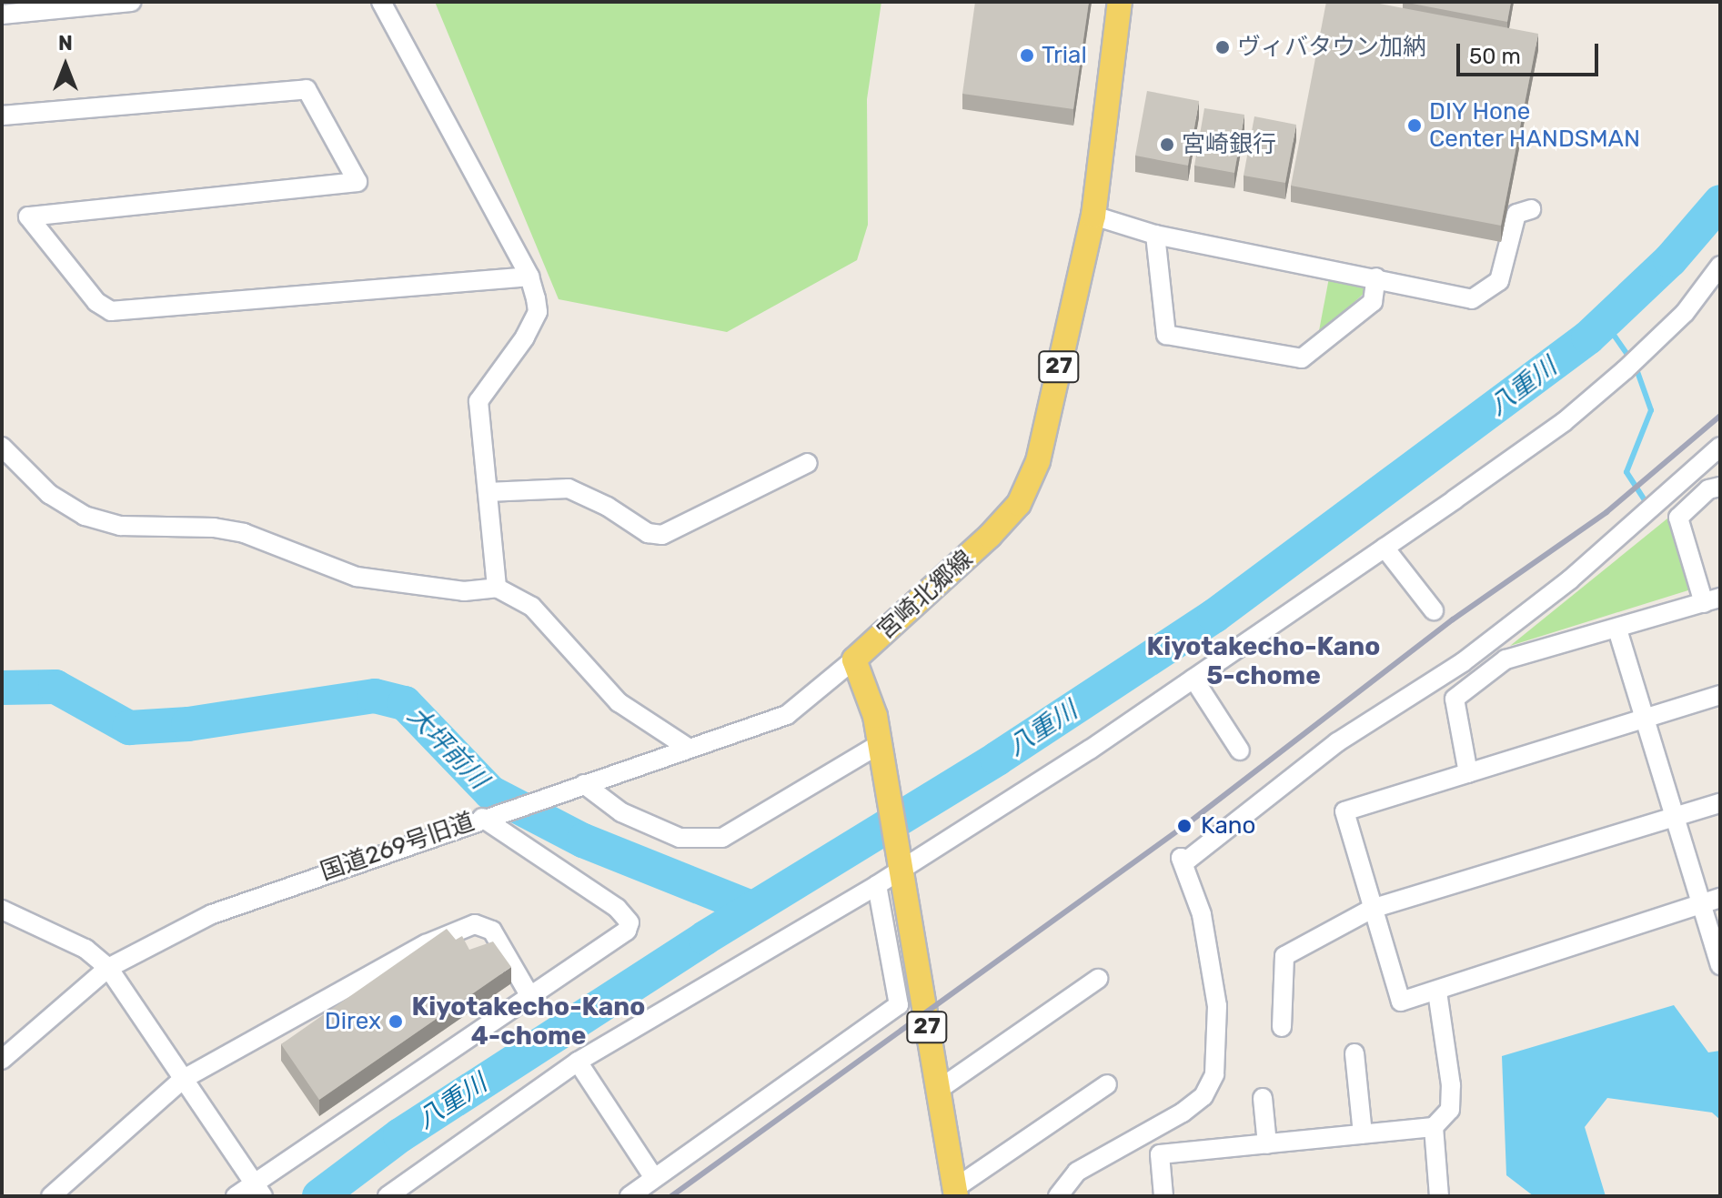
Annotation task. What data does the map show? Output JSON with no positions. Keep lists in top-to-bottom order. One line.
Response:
{"streets":{"main road":["27","宮崎北郷線"],"street":["国道269号旧道"]},"crossings":[["27","宮崎北郷線"],["27","国道269号旧道"],["宮崎北郷線","国道269号旧道"]],"districts":["Kiyotakecho-Kano 5-chome","Kiyotakecho-Kano 4-chome"],"water":["八重川","大坪前川"],"places":["ヴィバタウン加納","Trial","DIY Hone Center HANDSMAN","宮崎銀行","Kano","Direx"],"scale_bar":"50 m","north":"top"}
